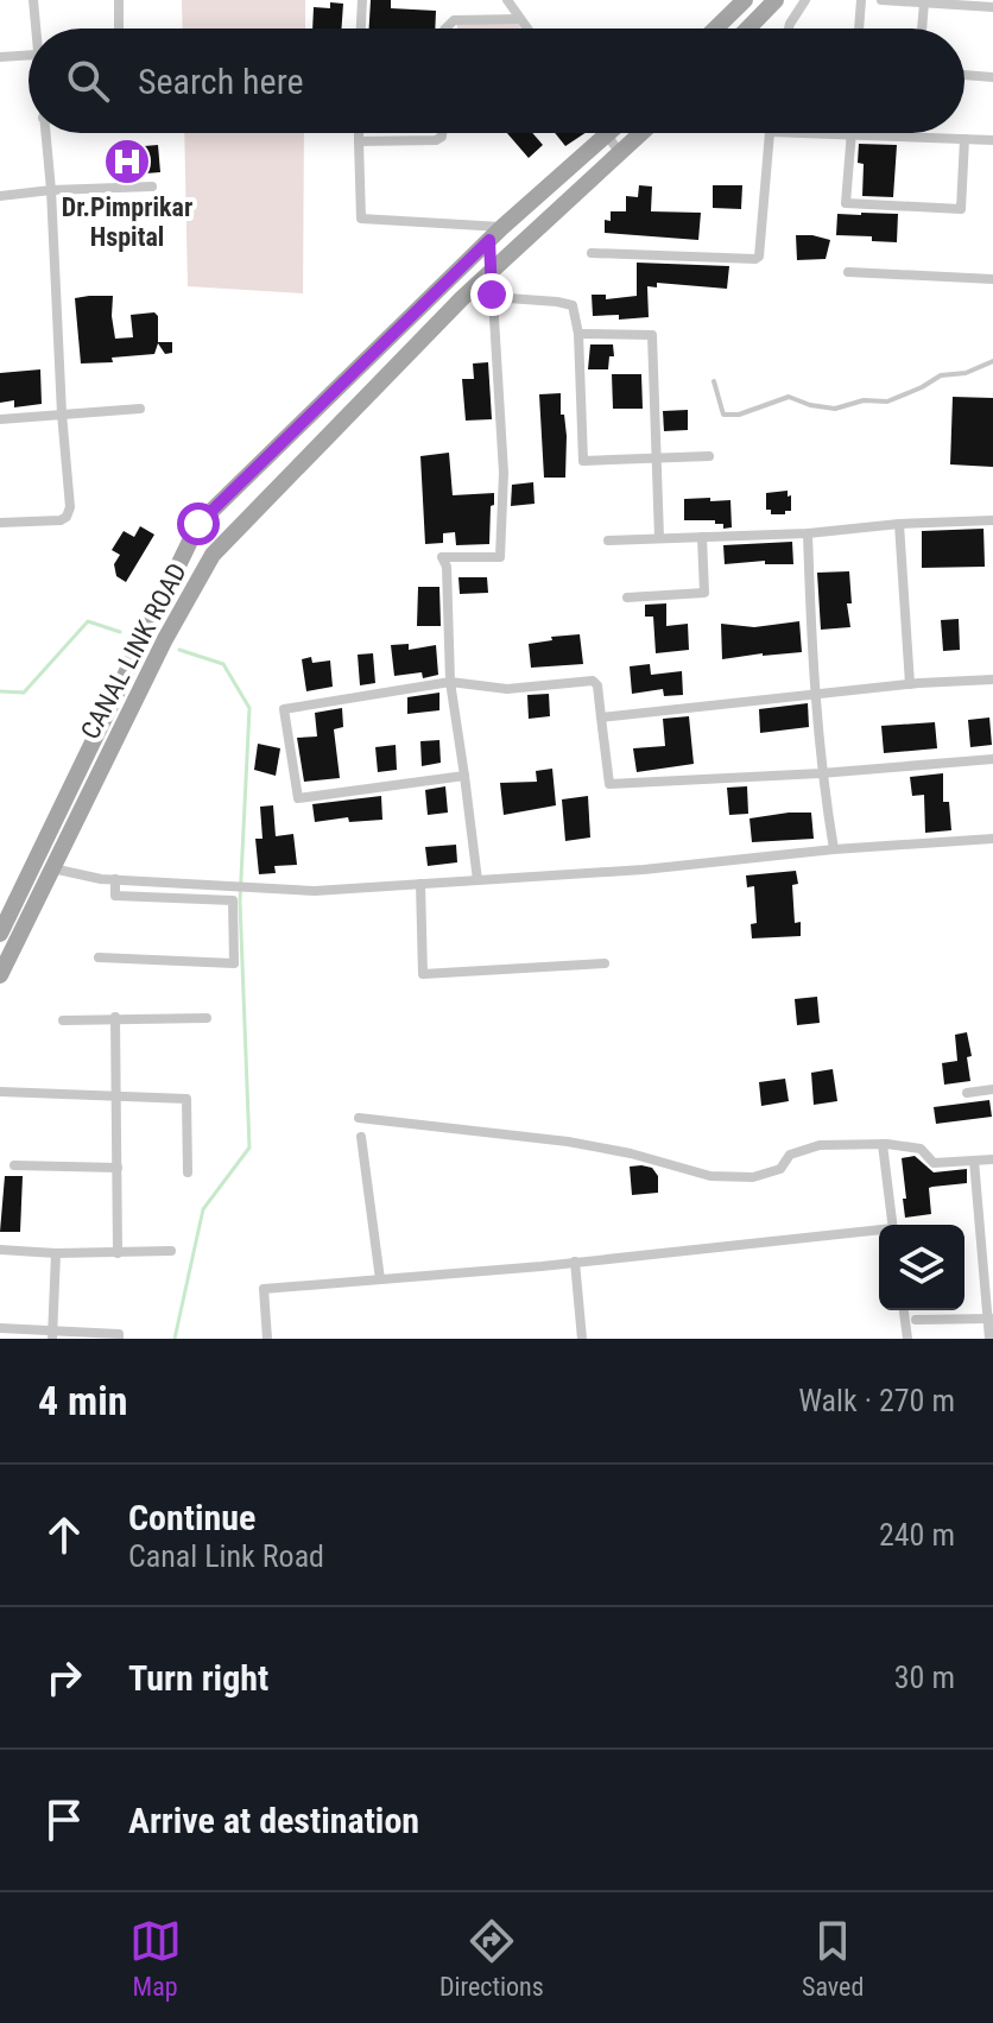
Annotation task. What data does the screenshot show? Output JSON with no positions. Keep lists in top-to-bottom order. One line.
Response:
{"streets":{"main road":["CANAL LINK ROAD"]},"places":{"hospital":["Dr.Pimprikar Hspital"]},"page":{"search":"Search here","heading":["4 min","Walk · 270 m"],"list":[["Continue","Canal Link Road","240 m"],["Turn right","30 m"],"Arrive at destination"],"nav":["Map","Directions","Saved"]}}
